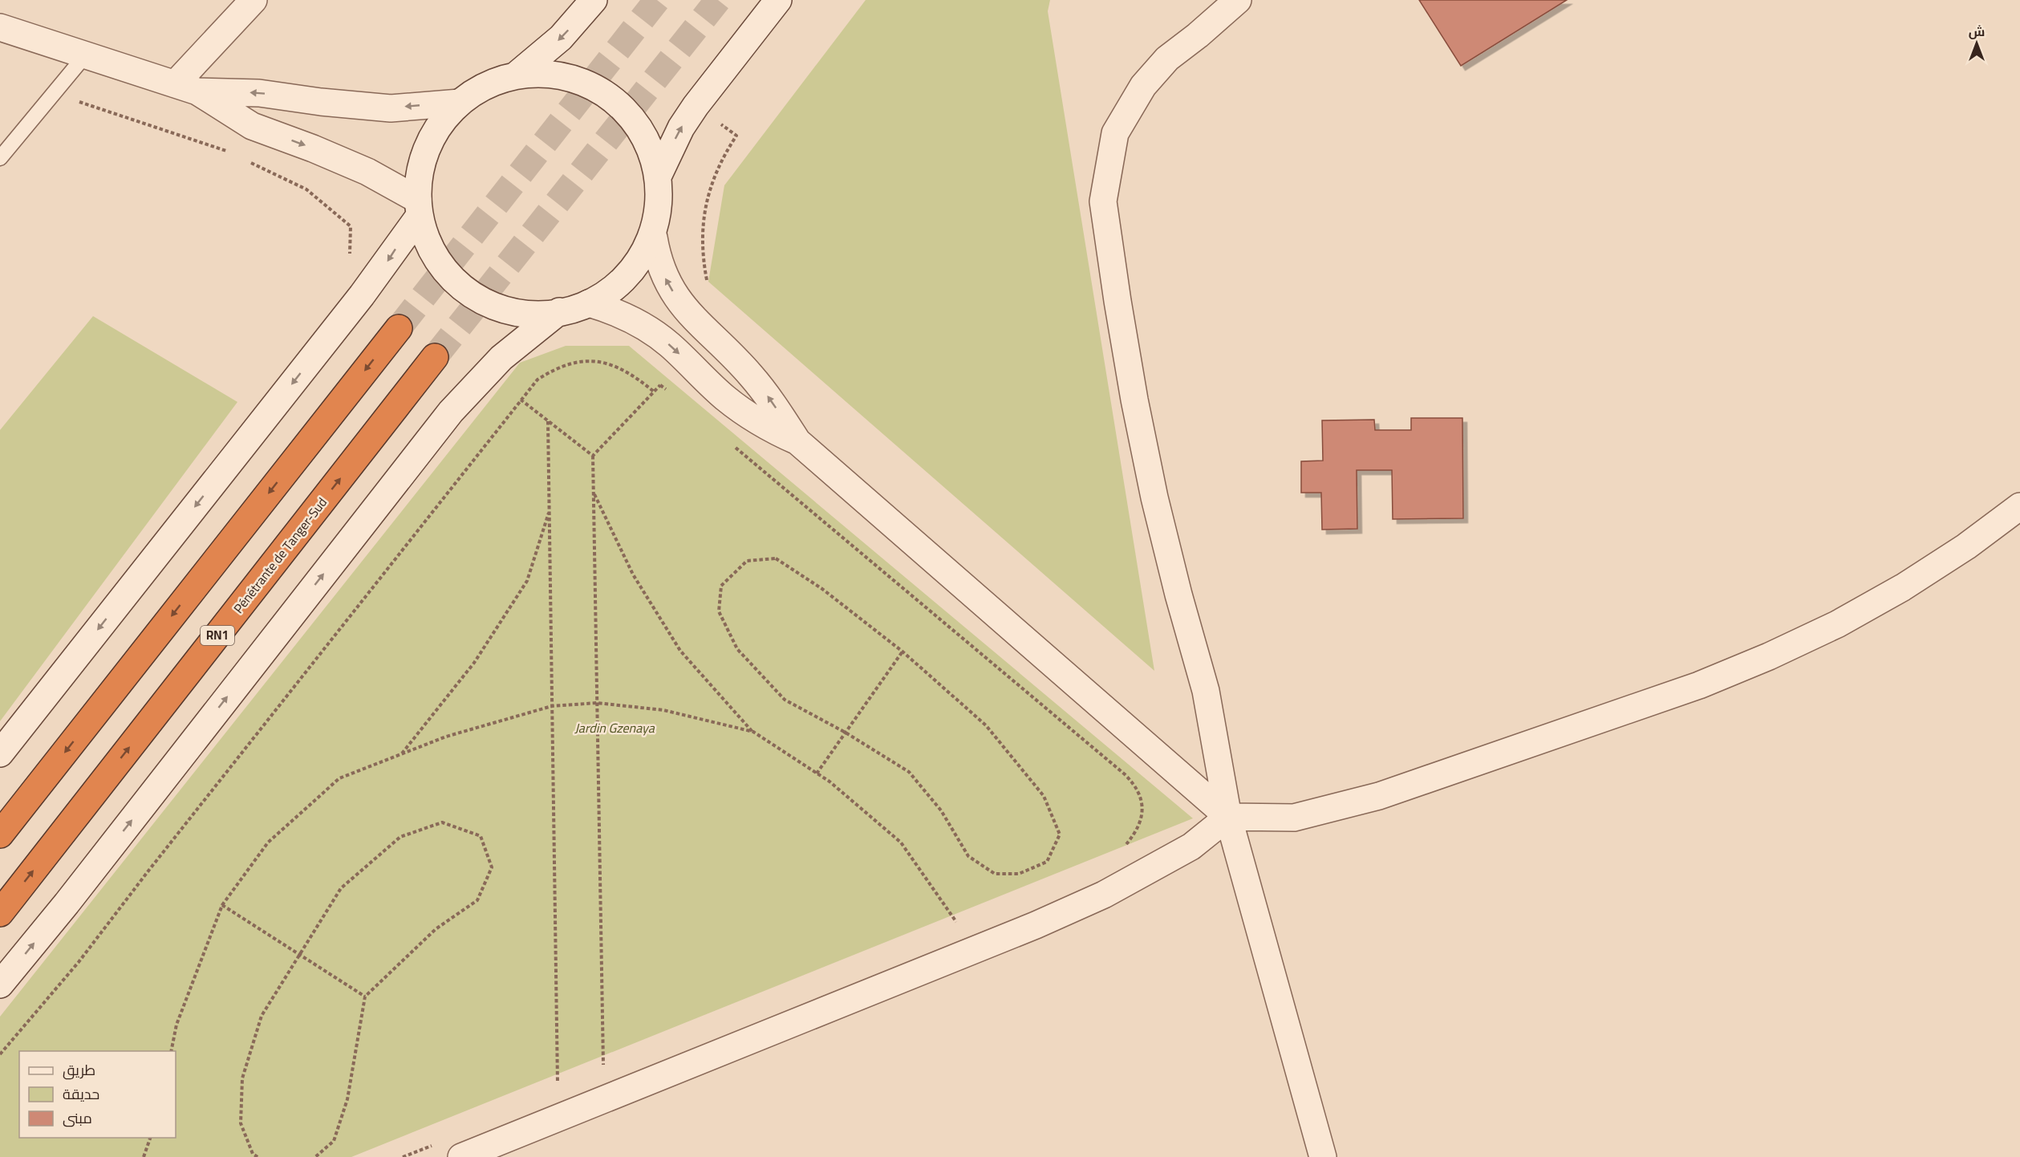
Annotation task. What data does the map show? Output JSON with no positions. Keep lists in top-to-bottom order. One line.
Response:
{"streets":{"highway":["Pénétrante de Tanger-Sud","RN1"]},"parks":["Jardin Gzenaya"],"legend":["طريق","حديقة","مبنى"],"north":"top"}
